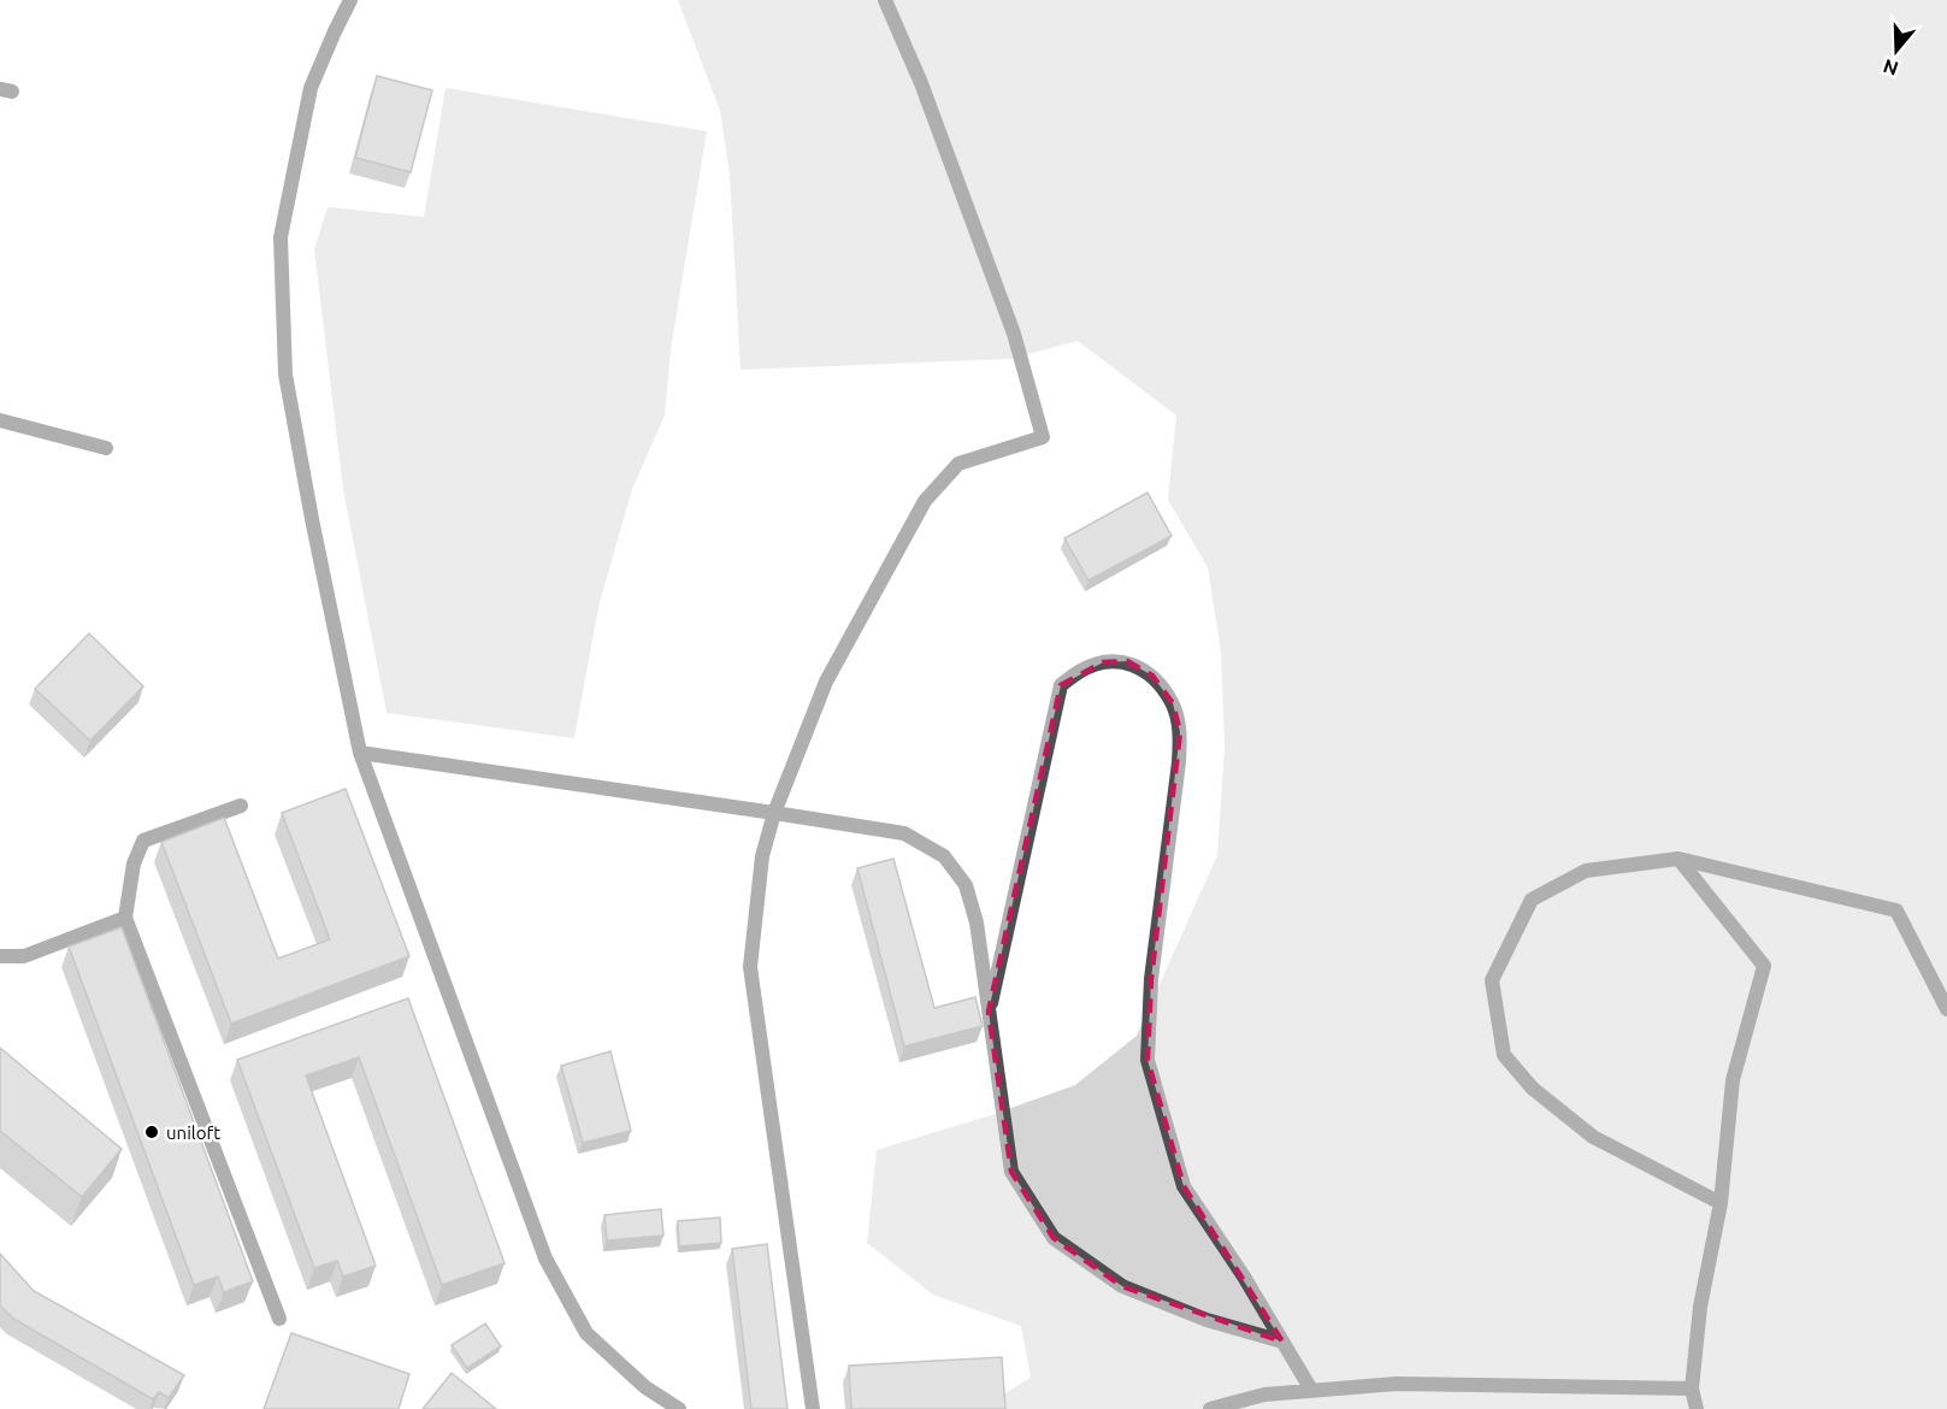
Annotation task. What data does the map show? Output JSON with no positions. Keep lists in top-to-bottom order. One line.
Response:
{"places":["uniloft"],"north":"bottom"}
